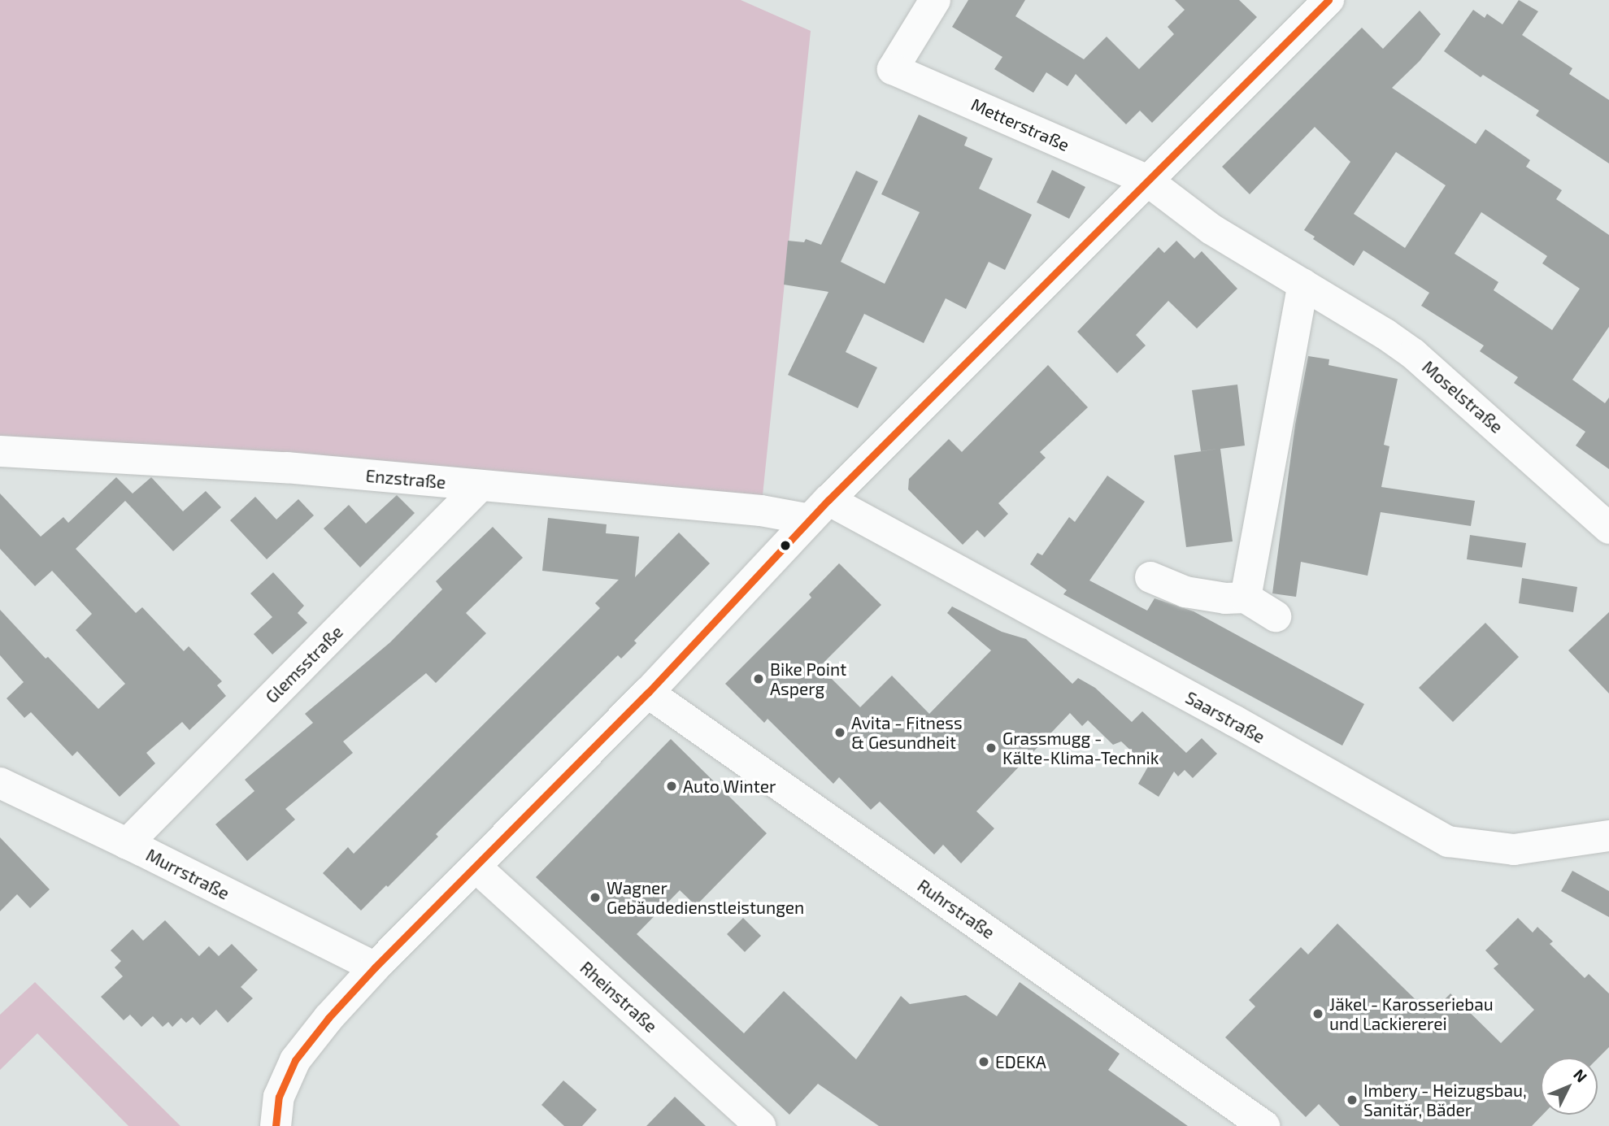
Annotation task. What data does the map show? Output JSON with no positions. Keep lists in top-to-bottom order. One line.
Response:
{"streets":{"street":["Metterstraße","Moselstraße","Enzstraße","Glemsstraße","Saarstraße","Murrstraße","Ruhrstraße","Rheinstraße"]},"crossings":[["Metterstraße","Moselstraße"],["Enzstraße","Glemsstraße"],["Enzstraße","Saarstraße"],["Glemsstraße","Murrstraße"]],"places":["Bike Point Asperg","Avita - Fitness & Gesundheit","Grassmugg - Kälte-Klima-Technik","Auto Winter","Wagner Gebäudedienstleistungen","Jäkel - Karosseriebau und Lackiererei","EDEKA","Imbery - Heizugsbau, Sanitär, Bäder"],"north":"top right"}
